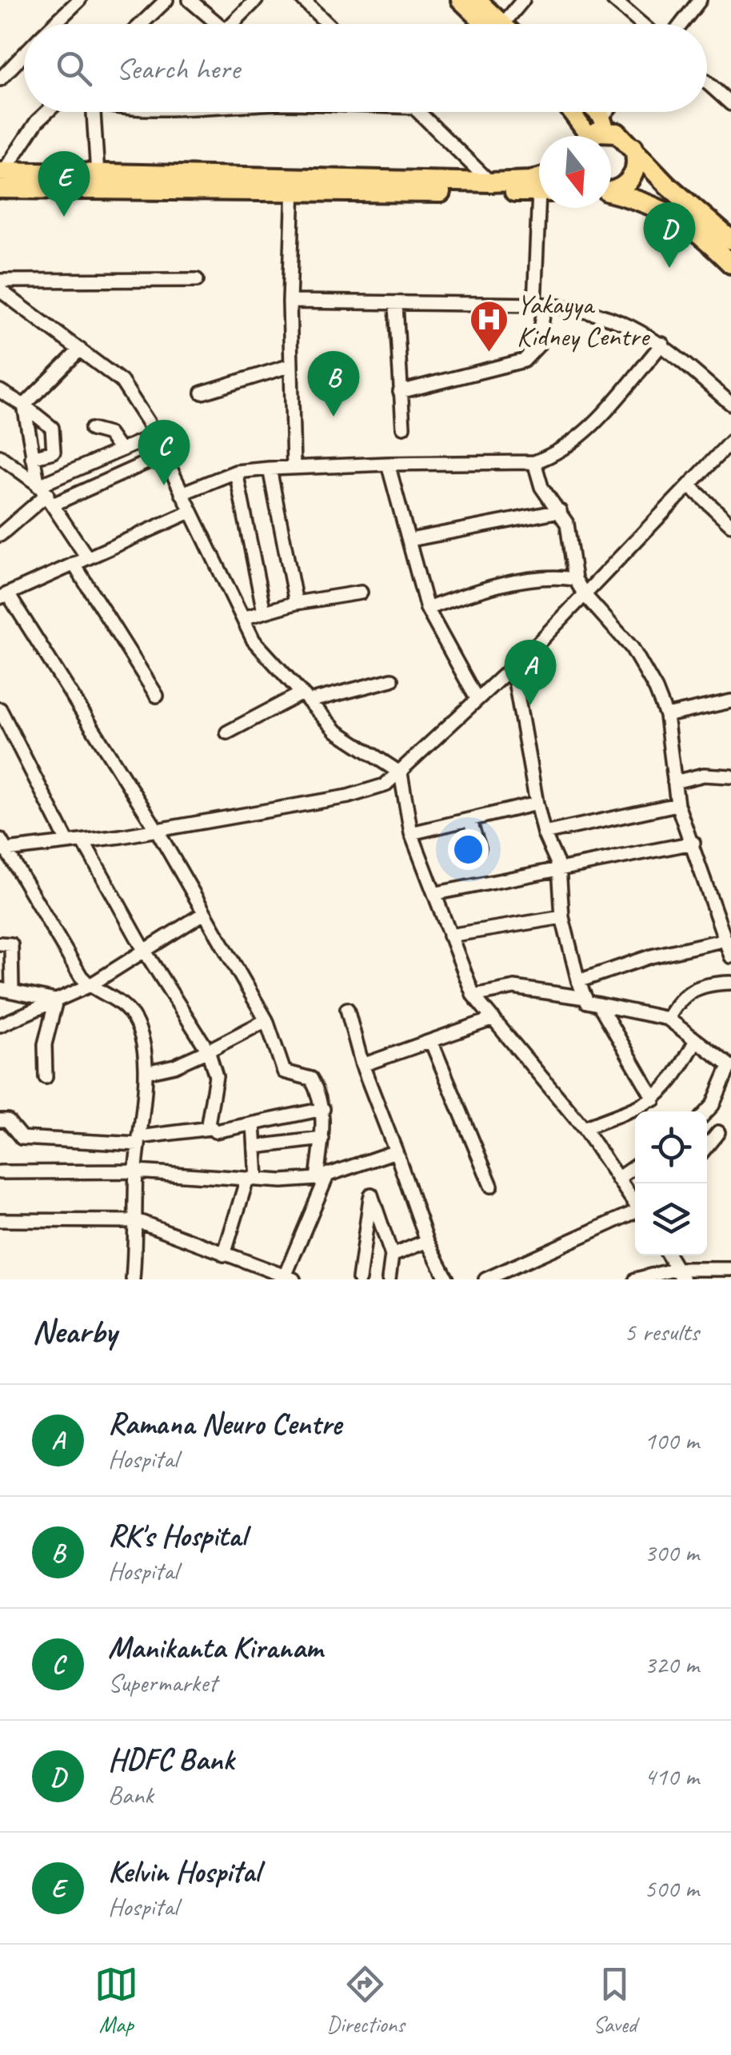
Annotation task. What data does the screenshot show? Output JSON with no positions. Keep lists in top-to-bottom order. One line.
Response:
{"places":{"hospital":["Yakayya Kidney Centre"]},"north":"bottom","page":{"search":"Search here","pins":["E","D","B","C","A"],"heading":["Nearby","5 results"],"list":[{"mark":"A","name":"Ramana Neuro Centre","note":"Hospital","value":"100 m"},{"mark":"B","name":"RK's Hospital","note":"Hospital","value":"300 m"},{"mark":"C","name":"Manikanta Kiranam","note":"Supermarket","value":"320 m"},{"mark":"D","name":"HDFC Bank","note":"Bank","value":"410 m"},{"mark":"E","name":"Kelvin Hospital","note":"Hospital","value":"500 m"}],"nav":["Map","Directions","Saved"]}}
